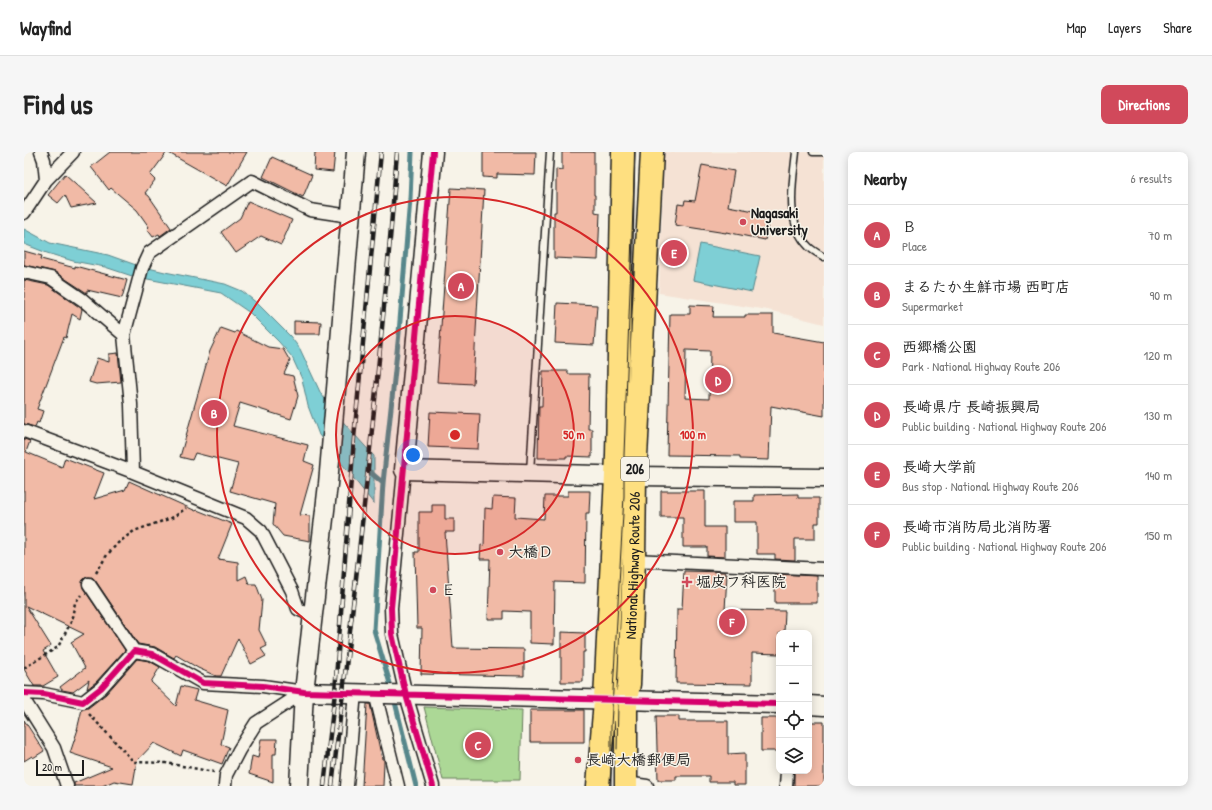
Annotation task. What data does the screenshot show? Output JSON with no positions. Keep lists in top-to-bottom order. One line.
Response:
{"streets":{"highway":["206","National Highway Route 206"]},"places":{"other":["Nagasaki University","大橋Ｄ","Ｅ","長崎大橋郵便局"],"health":["堀皮フ科医院"]},"scale_bar":"20 m","page":{"header":"Wayfind","nav":["Map","Layers","Share"],"title":"Find us","buttons":"Directions","heading":["Nearby","6 results"],"list":[{"mark":"A","name":"Ｂ","note":"Place","value":"70 m"},{"mark":"B","name":"まるたか生鮮市場 西町店","note":"Supermarket","value":"90 m"},{"mark":"C","name":"西郷橋公園","note":"Park · National Highway Route 206","value":"120 m"},{"mark":"D","name":"長崎県庁 長崎振興局","note":"Public building · National Highway Route 206","value":"130 m"},{"mark":"E","name":"長崎大学前","note":"Bus stop · National Highway Route 206","value":"140 m"},{"mark":"F","name":"長崎市消防局北消防署","note":"Public building · National Highway Route 206","value":"150 m"}],"pins":["E","A","D","B","F","C"],"map_buttons":["+","−"],"scale":"20 m"},"rings":["50 m","100 m"]}
